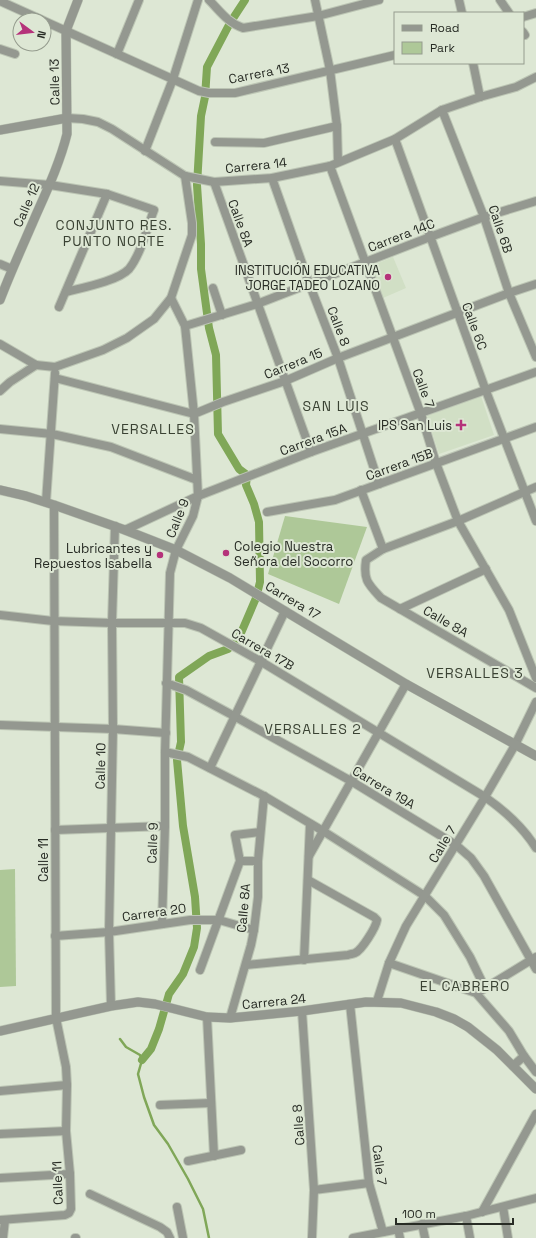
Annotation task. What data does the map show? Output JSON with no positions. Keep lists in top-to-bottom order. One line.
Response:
{"streets":{"street":["Carrera 13","Calle 13","Carrera 14","Calle 12","Calle 8A","Calle 6B","Carrera 14C","Calle 8","Calle 6C","Carrera 15","Calle 7","Carrera 15A","Carrera 15B","Calle 9","Carrera 17","Carrera 17B","Calle 10","Carrera 19A","Calle 11","Carrera 20","Carrera 24"]},"crossings":[["Carrera 13","Calle 13"],["Carrera 13","Calle 7"],["Calle 13","Carrera 14"],["Calle 13","Calle 12"],["Carrera 14","Calle 12"],["Carrera 14","Calle 8A"],["Carrera 14","Calle 6B"],["Carrera 14","Calle 8"],["Carrera 14","Calle 6C"],["Carrera 14","Calle 7"],["Calle 8A","Carrera 14C"],["Calle 8A","Carrera 15"],["Calle 8A","Carrera 15A"],["Calle 8A","Carrera 20"],["Calle 8A","Carrera 24"],["Calle 6B","Carrera 14C"],["Calle 6B","Carrera 15"],["Carrera 14C","Calle 8"],["Carrera 14C","Calle 6C"],["Carrera 14C","Calle 7"],["Carrera 14C","Calle 9"],["Calle 8","Carrera 15"],["Calle 8","Carrera 15A"],["Calle 8","Carrera 15B"],["Calle 8","Carrera 24"],["Calle 6C","Carrera 15"],["Calle 6C","Carrera 15A"],["Calle 6C","Carrera 15B"],["Carrera 15","Calle 7"],["Carrera 15","Calle 9"],["Calle 7","Carrera 15A"],["Calle 7","Carrera 15B"],["Calle 7","Carrera 17"],["Calle 7","Carrera 17B"],["Calle 7","Carrera 19A"],["Calle 7","Carrera 24"],["Carrera 15A","Calle 9"],["Carrera 15A","Carrera 17"],["Calle 9","Carrera 17"],["Calle 9","Carrera 17B"],["Calle 9","Carrera 19A"],["Calle 9","Carrera 20"],["Carrera 17","Calle 10"],["Carrera 17","Calle 11"],["Carrera 17B","Calle 10"],["Carrera 17B","Calle 11"],["Calle 10","Carrera 20"],["Calle 10","Carrera 24"],["Calle 11","Carrera 20"],["Calle 11","Carrera 24"]],"districts":["CONJUNTO RES. PUNTO NORTE","SAN LUIS","VERSALLES","VERSALLES 3","VERSALLES 2","EL CABRERO"],"places":{"other":["INSTITUCIÓN EDUCATIVA JORGE TADEO LOZANO","Colegio Nuestra Señora del Socorro","Lubricantes y Repuestos Isabella"],"health":["IPS San Luis"]},"legend":["Road","Park"],"scale_bar":"100 m","north":"right"}
